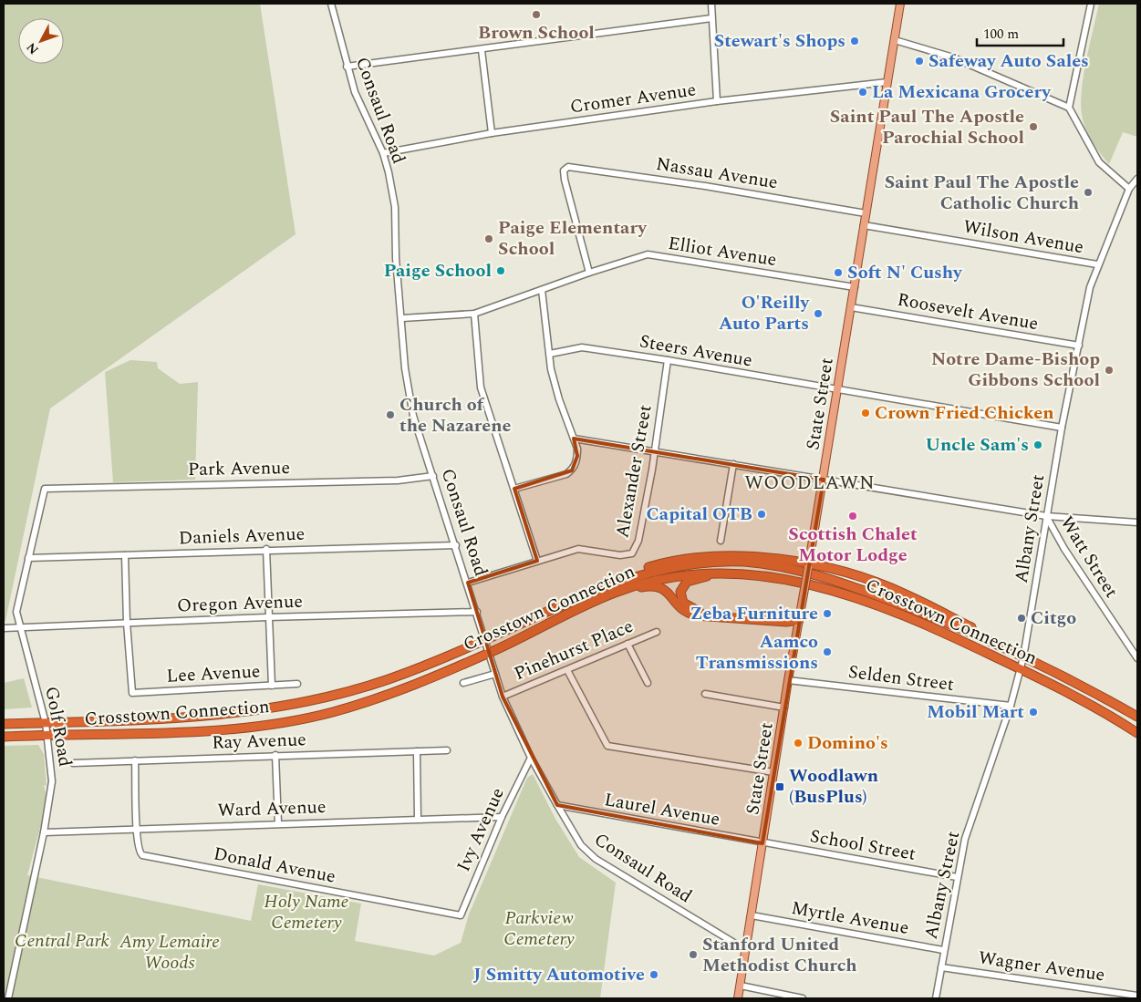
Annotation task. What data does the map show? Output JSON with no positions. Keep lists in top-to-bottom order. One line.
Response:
{"streets":{"highway":["Crosstown Connection"],"main road":["State Street"],"street":["Cromer Avenue","Consaul Road","Nassau Avenue","Wilson Avenue","Elliot Avenue","Roosevelt Avenue","Steers Avenue","Park Avenue","Alexander Street","Albany Street","Daniels Avenue","Watt Street","Oregon Avenue","Pinehurst Place","Lee Avenue","Selden Street","Golf Road","Ray Avenue","Ward Avenue","Laurel Avenue","Ivy Avenue","School Street","Donald Avenue","Myrtle Avenue","Wagner Avenue"]},"crossings":[["Cromer Avenue","Consaul Road"],["Cromer Avenue","State Street"],["Consaul Road","Elliot Avenue"],["Consaul Road","State Street"],["Consaul Road","Park Avenue"],["Consaul Road","Alexander Street"],["Consaul Road","Daniels Avenue"],["Consaul Road","Oregon Avenue"],["Consaul Road","Crosstown Connection"],["Consaul Road","Pinehurst Place"],["Consaul Road","Laurel Avenue"],["Consaul Road","Ivy Avenue"],["Nassau Avenue","Elliot Avenue"],["Nassau Avenue","State Street"],["Wilson Avenue","State Street"],["Wilson Avenue","Albany Street"],["Elliot Avenue","State Street"],["Roosevelt Avenue","State Street"],["Roosevelt Avenue","Albany Street"],["Steers Avenue","State Street"],["Steers Avenue","Alexander Street"],["Steers Avenue","Albany Street"],["State Street","Selden Street"],["State Street","Laurel Avenue"],["State Street","School Street"],["State Street","Myrtle Avenue"],["Park Avenue","Golf Road"],["Albany Street","Watt Street"],["Albany Street","Crosstown Connection"],["Albany Street","Selden Street"],["Albany Street","School Street"],["Albany Street","Myrtle Avenue"],["Albany Street","Wagner Avenue"],["Daniels Avenue","Golf Road"],["Oregon Avenue","Lee Avenue"],["Oregon Avenue","Golf Road"],["Crosstown Connection","Golf Road"],["Golf Road","Ward Avenue"],["Ward Avenue","Ivy Avenue"],["Ward Avenue","Donald Avenue"],["Laurel Avenue","School Street"],["Ivy Avenue","Donald Avenue"]],"districts":["WOODLAWN"],"parks":["Holy Name Cemetery","Parkview Cemetery","Central Park","Amy Lemaire Woods"],"places":{"other":["Brown School","Stewart's Shops","Safeway Auto Sales","La Mexicana Grocery","Saint Paul The Apostle Parochial School","Saint Paul The Apostle Catholic Church","Paige Elementary School","Paige School","Soft N' Cushy","O'Reilly Auto Parts","Notre Dame-Bishop Gibbons School","Crown Fried Chicken","Church of the Nazarene","Uncle Sam's","Capital OTB","Scottish Chalet Motor Lodge","Zeba Furniture","Citgo","Aamco Transmissions","Mobil Mart","Domino's","Stanford United Methodist Church","J Smitty Automotive"],"transit":["Woodlawn (BusPlus)"]},"scale_bar":"100 m","north":"bottom left"}
